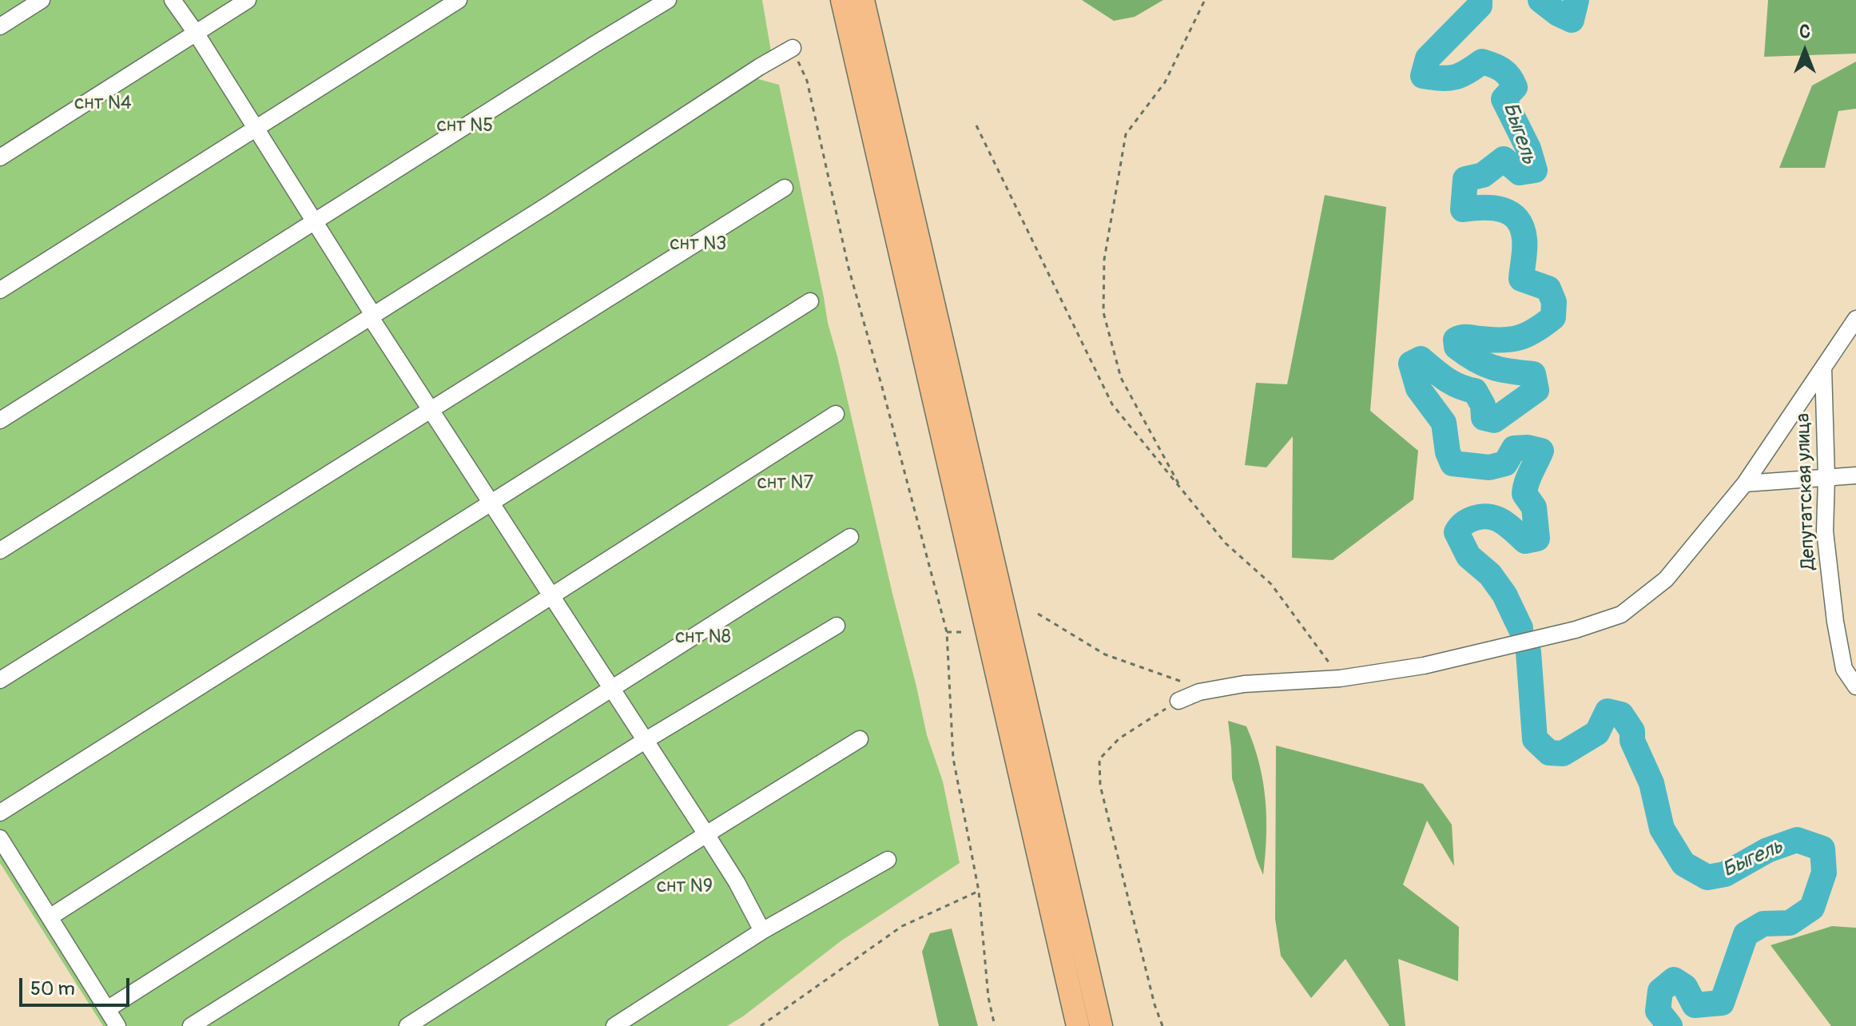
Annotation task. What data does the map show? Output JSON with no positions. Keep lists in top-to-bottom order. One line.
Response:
{"streets":{"street":["Депутатская улица"]},"water":["Быгель"],"parks":["снт N4","снт N5","снт N3","снт N7","снт N8","снт N9"],"scale_bar":"50 m","north":"top"}
